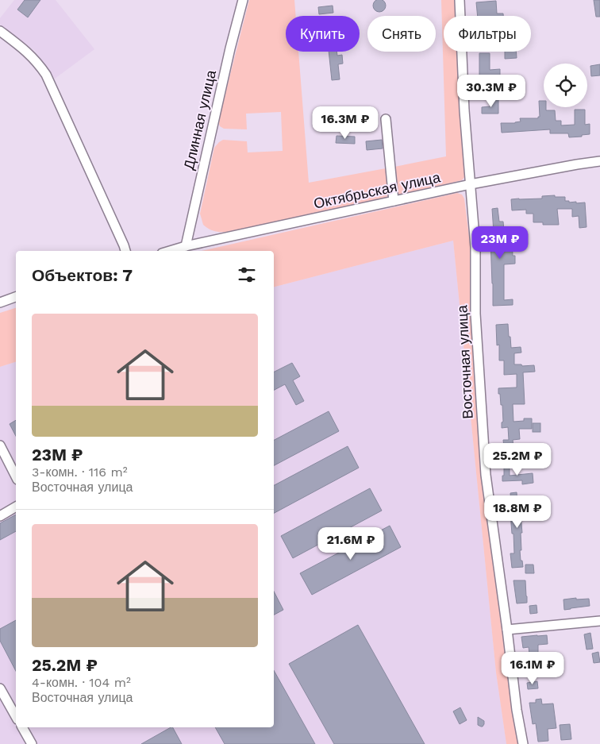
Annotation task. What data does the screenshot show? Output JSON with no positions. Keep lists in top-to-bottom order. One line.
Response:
{"streets":{"street":["Длинная улица","Октябрьская улица","Восточная улица"]},"crossings":[["Длинная улица","Октябрьская улица"],["Октябрьская улица","Восточная улица"]],"page":{"chip":["Купить","Снять","Фильтры"],"price":["30.3M ₽","16.3M ₽","23M ₽","25.2M ₽","18.8M ₽","21.6M ₽","16.1M ₽"],"heading":"Объектов: 7","list":[{"name":"23M ₽","note":"3-комн. · 116 m² · Восточная улица"},{"name":"25.2M ₽","note":"4-комн. · 104 m² · Восточная улица"}]}}
